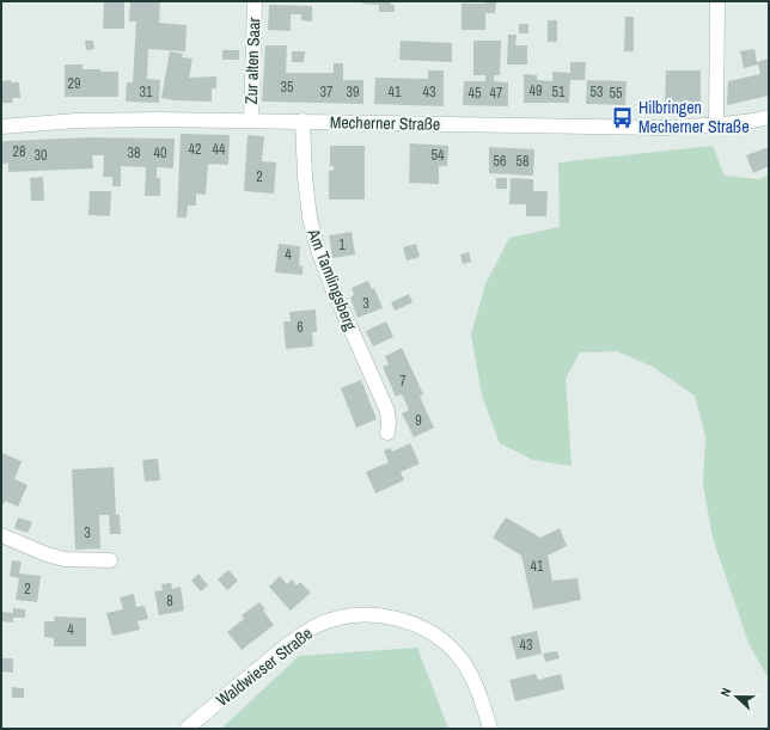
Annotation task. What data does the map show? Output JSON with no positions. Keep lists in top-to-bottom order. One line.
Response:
{"streets":{"main road":["Zur alten Saar","Mecherner Straße","Am Tamlingsberg","Waldwieser Straße"]},"crossings":[["Zur alten Saar","Mecherner Straße"],["Mecherner Straße","Am Tamlingsberg"]],"places":{"bus stop":["Hilbringen Mecherner Straße"]},"house_numbers":["29","35","49","31","37","39","41","43","51","53","45","47","55","42","44","28","38","40","30","54","56","58","2","1","4","3","6","7","9","3","41","2","8","4","43"],"north":"left"}
